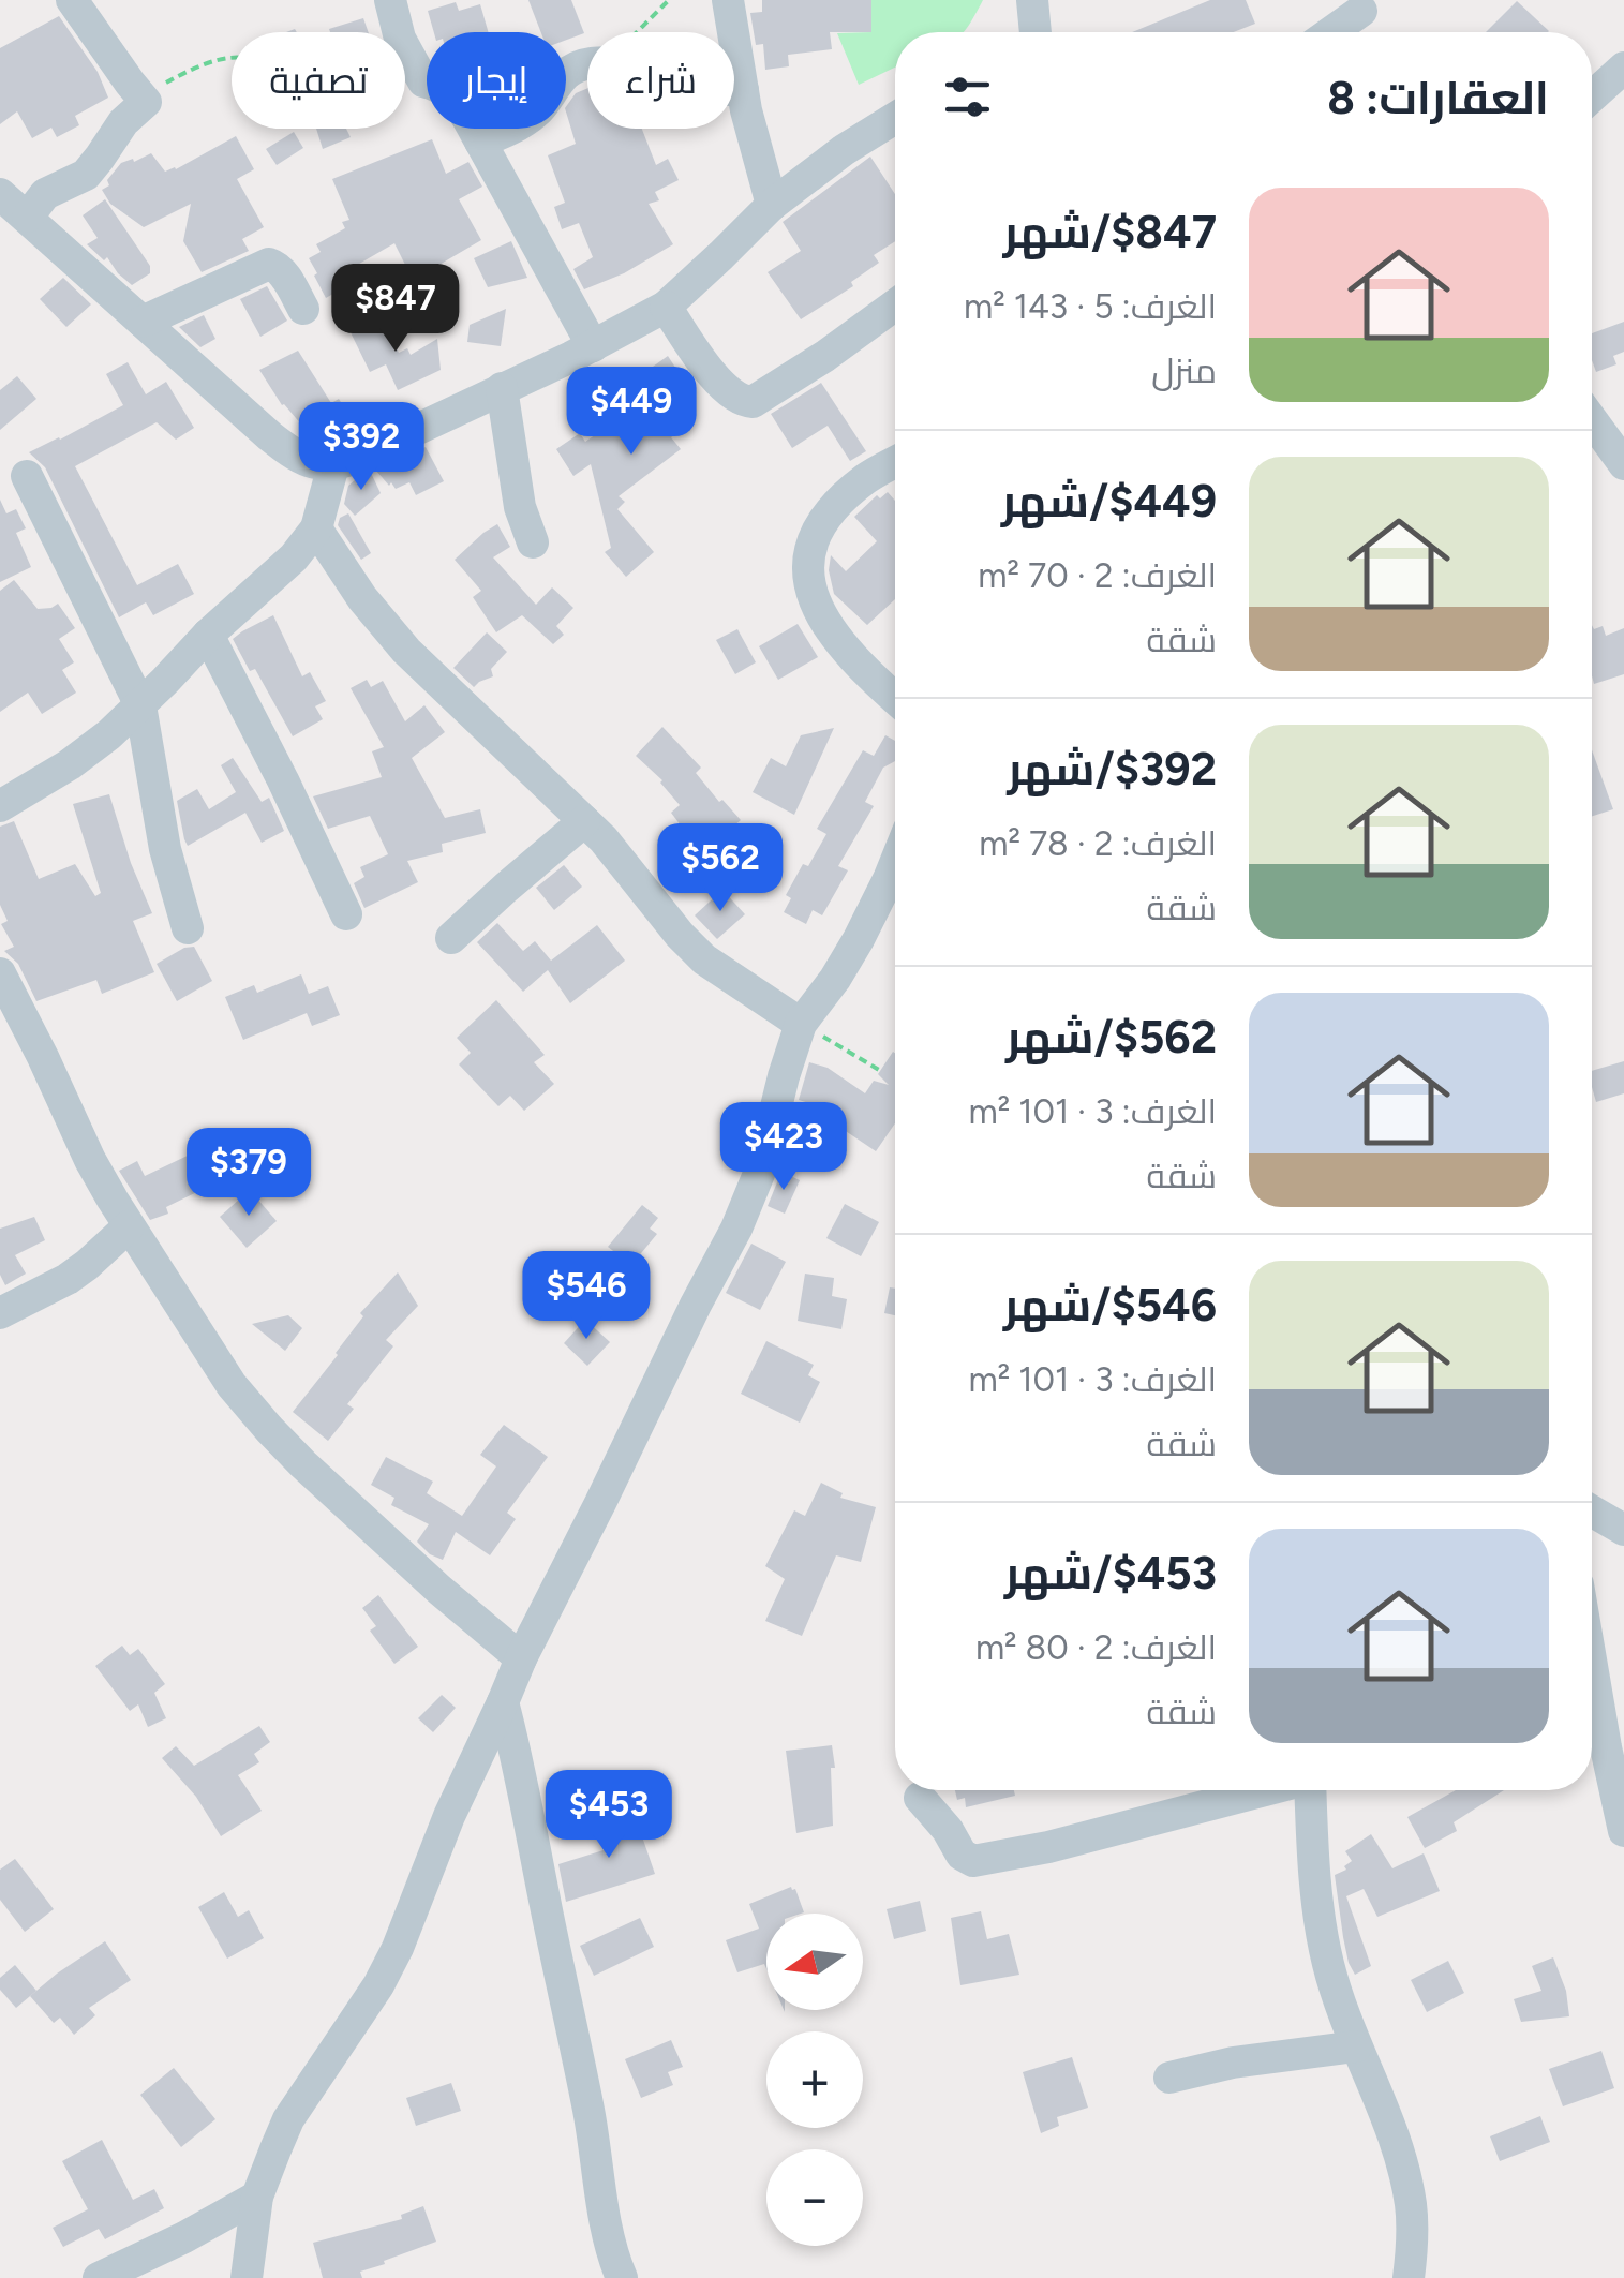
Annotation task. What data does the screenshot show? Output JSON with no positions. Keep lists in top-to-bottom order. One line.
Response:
{"north":"left","page":{"chip":["شراء","إيجار","تصفية"],"heading":"العقارات: 8","list":[{"name":"$847/شهر","note":"الغرف: 5 · 143 m² · منزل"},{"name":"$449/شهر","note":"الغرف: 2 · 70 m² · شقة"},{"name":"$392/شهر","note":"الغرف: 2 · 78 m² · شقة"},{"name":"$562/شهر","note":"الغرف: 3 · 101 m² · شقة"},{"name":"$546/شهر","note":"الغرف: 3 · 101 m² · شقة"},{"name":"$453/شهر","note":"الغرف: 2 · 80 m² · شقة"}],"price":["$847","$449","$392","$562","$423","$379","$546","$453"],"map_buttons":["+","−"]}}
